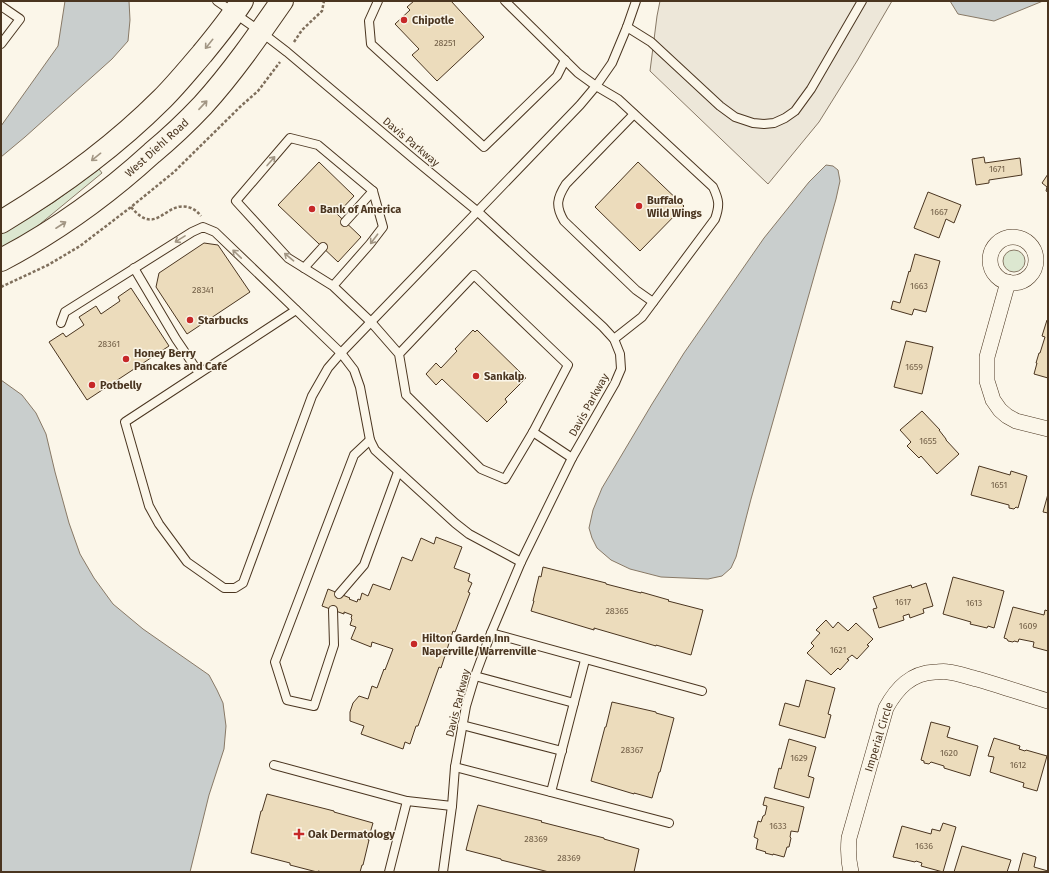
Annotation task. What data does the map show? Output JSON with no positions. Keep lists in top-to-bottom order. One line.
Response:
{"streets":{"street":["West Diehl Road","Imperial Circle"],"lane":["Davis Parkway"]},"crossings":[["Davis Parkway","West Diehl Road"]],"places":{"other":["Chipotle","Buffalo Wild Wings","Bank of America","Starbucks","Honey Berry Pancakes and Cafe","Sankalp","Potbelly","Hilton Garden Inn Naperville/Warrenville"],"health":["Oak Dermatology"]},"house_numbers":["28251","1671","1667","1663","28341","28361","1659","1655","1651","1617","1613","28365","1609","1621","28367","1620","1629","1612","1633","28369","1636","28369"]}
